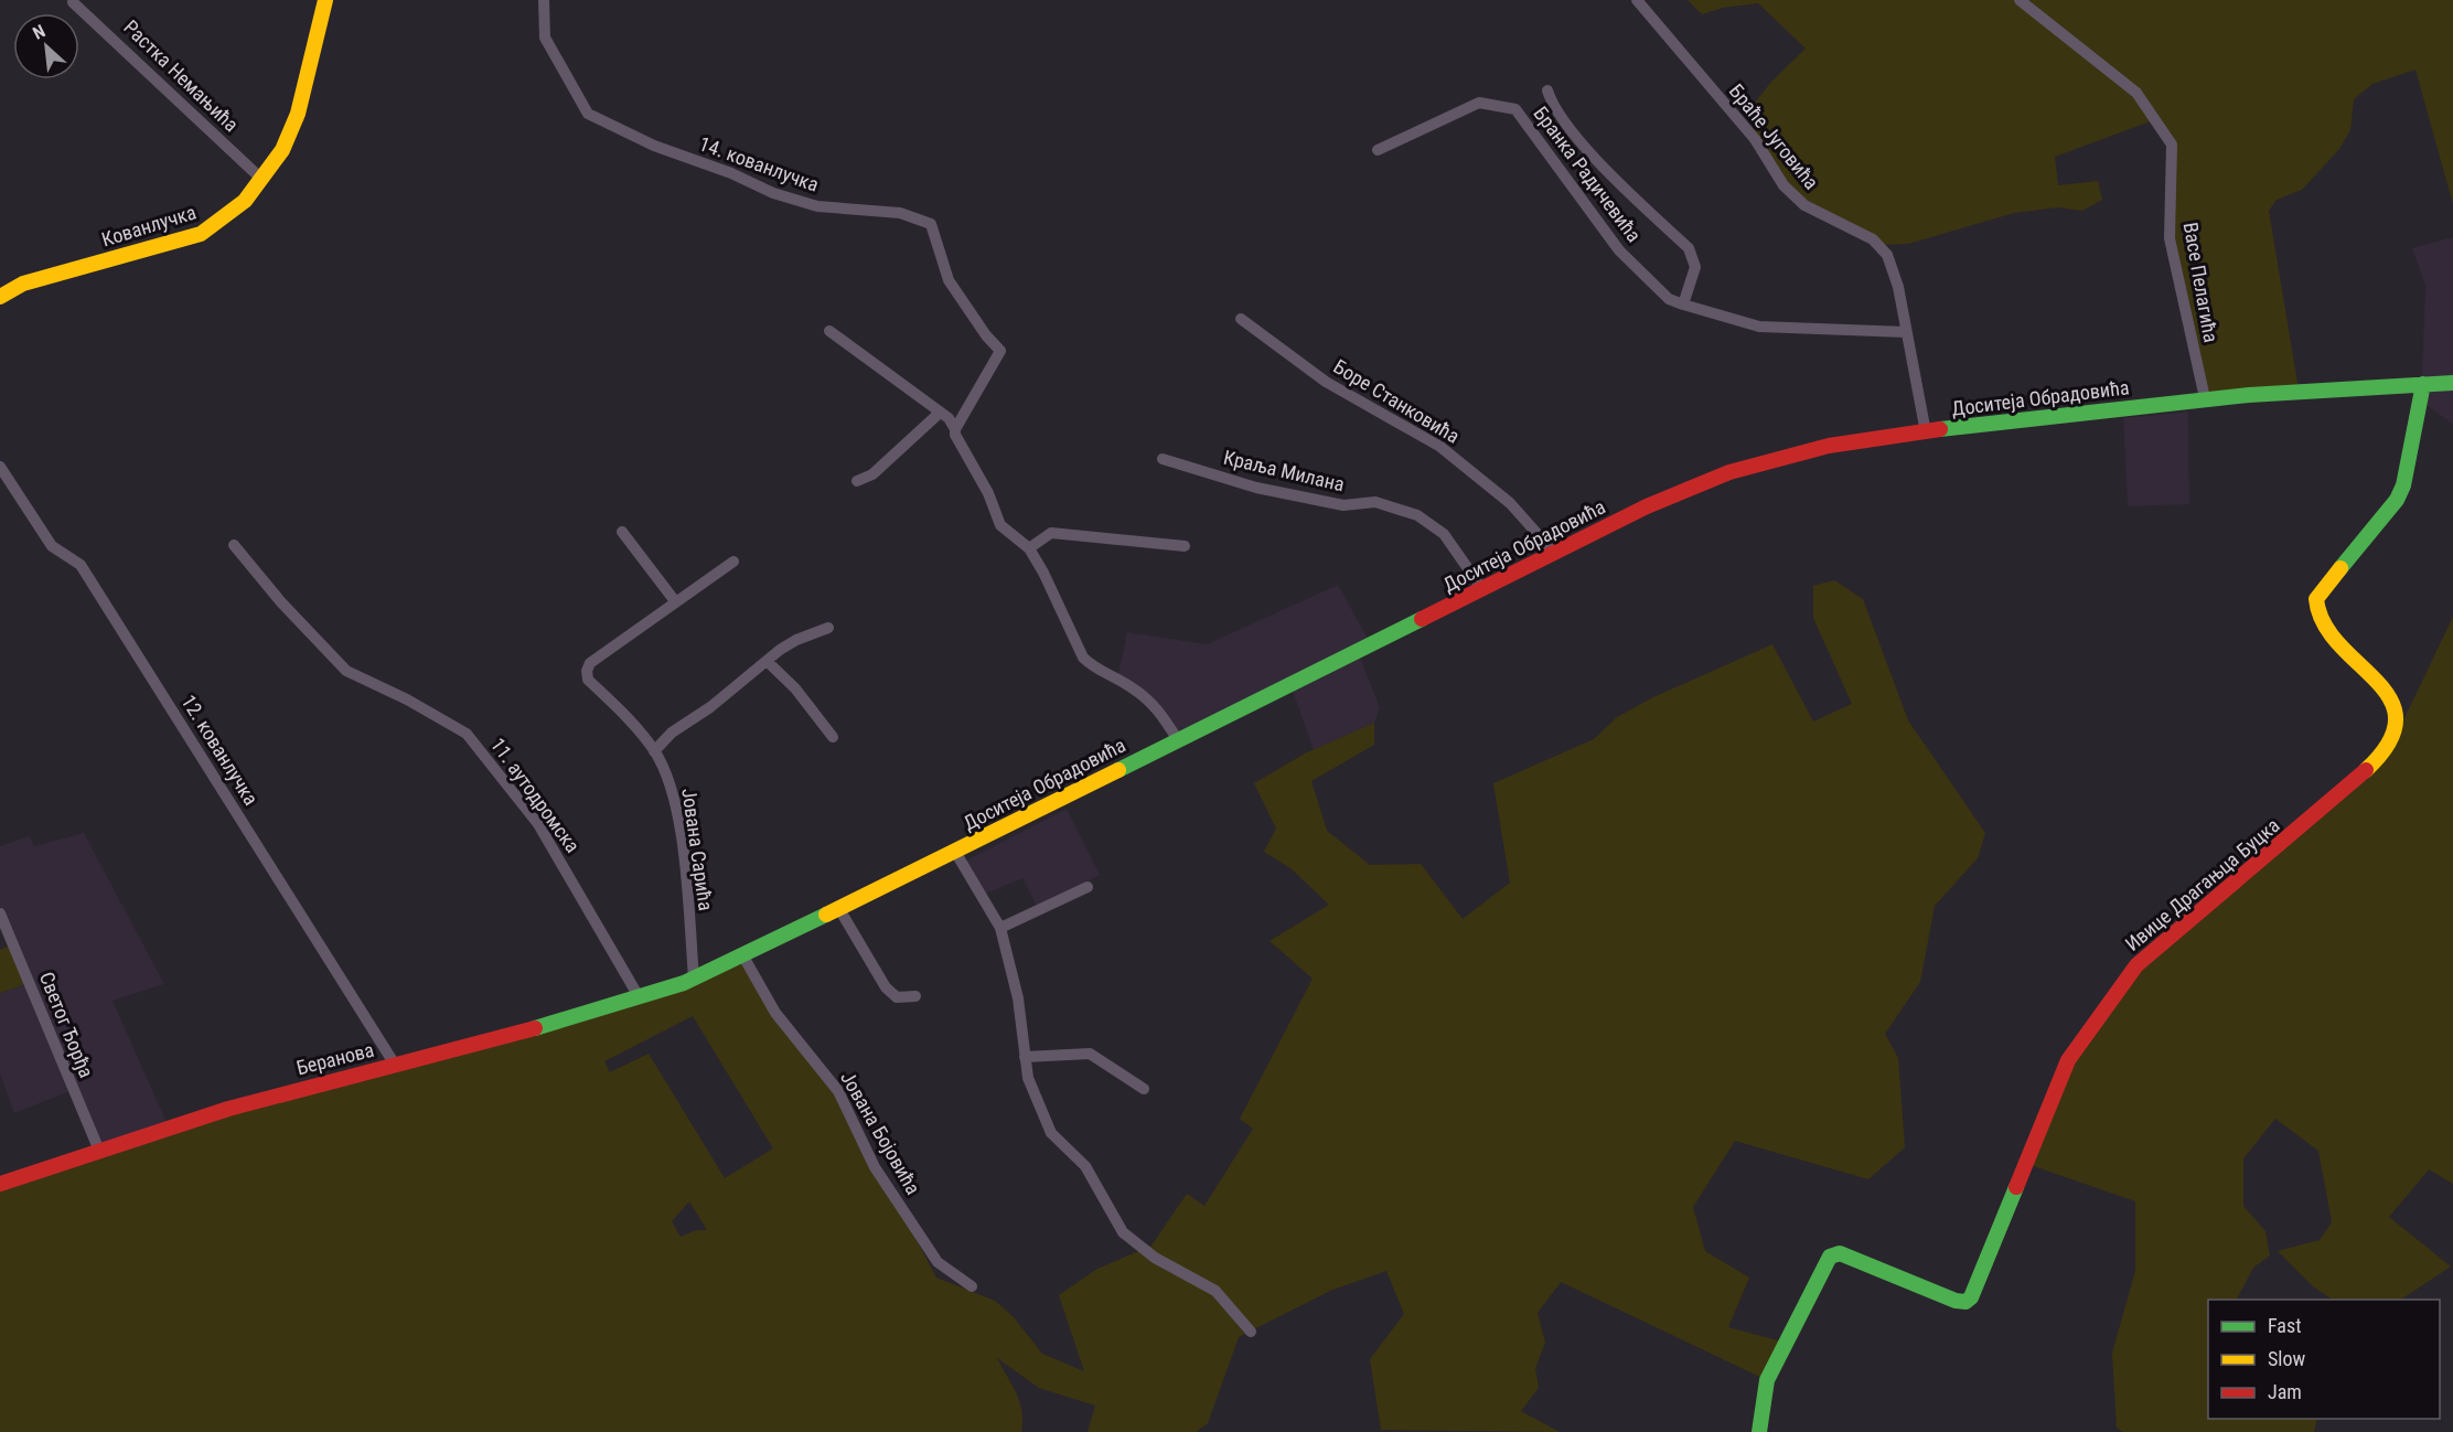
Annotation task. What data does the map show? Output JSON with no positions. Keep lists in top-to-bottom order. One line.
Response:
{"streets":{"main road":["Кованлучка","Доситеја Обрадовића","Ивице Драгањца Буцка","Беранова"],"street":["Растка Немањића","Браће Југовића","14. кованлучка","Бранка Радичевића","Васе Пелагића","Боре Станковића","Краља Милана","12. кованлучка","11. аутодромска","Јована Сарића","Светог Ђорђа","Јована Бојовића"]},"crossings":[["Растка Немањића","Кованлучка"],["Браће Југовића","Бранка Радичевића"],["Браће Југовића","Доситеја Обрадовића"],["Васе Пелагића","Доситеја Обрадовића"],["Доситеја Обрадовића","Боре Станковића"],["Доситеја Обрадовића","Краља Милана"],["Доситеја Обрадовића","Јована Сарића"],["Доситеја Обрадовића","Ивице Драгањца Буцка"],["Доситеја Обрадовића","Беранова"],["Доситеја Обрадовића","Јована Бојовића"],["12. кованлучка","Беранова"],["11. аутодромска","Беранова"],["Јована Сарића","Беранова"],["Светог Ђорђа","Беранова"]],"legend":["Fast","Slow","Jam"],"north":"top left"}
